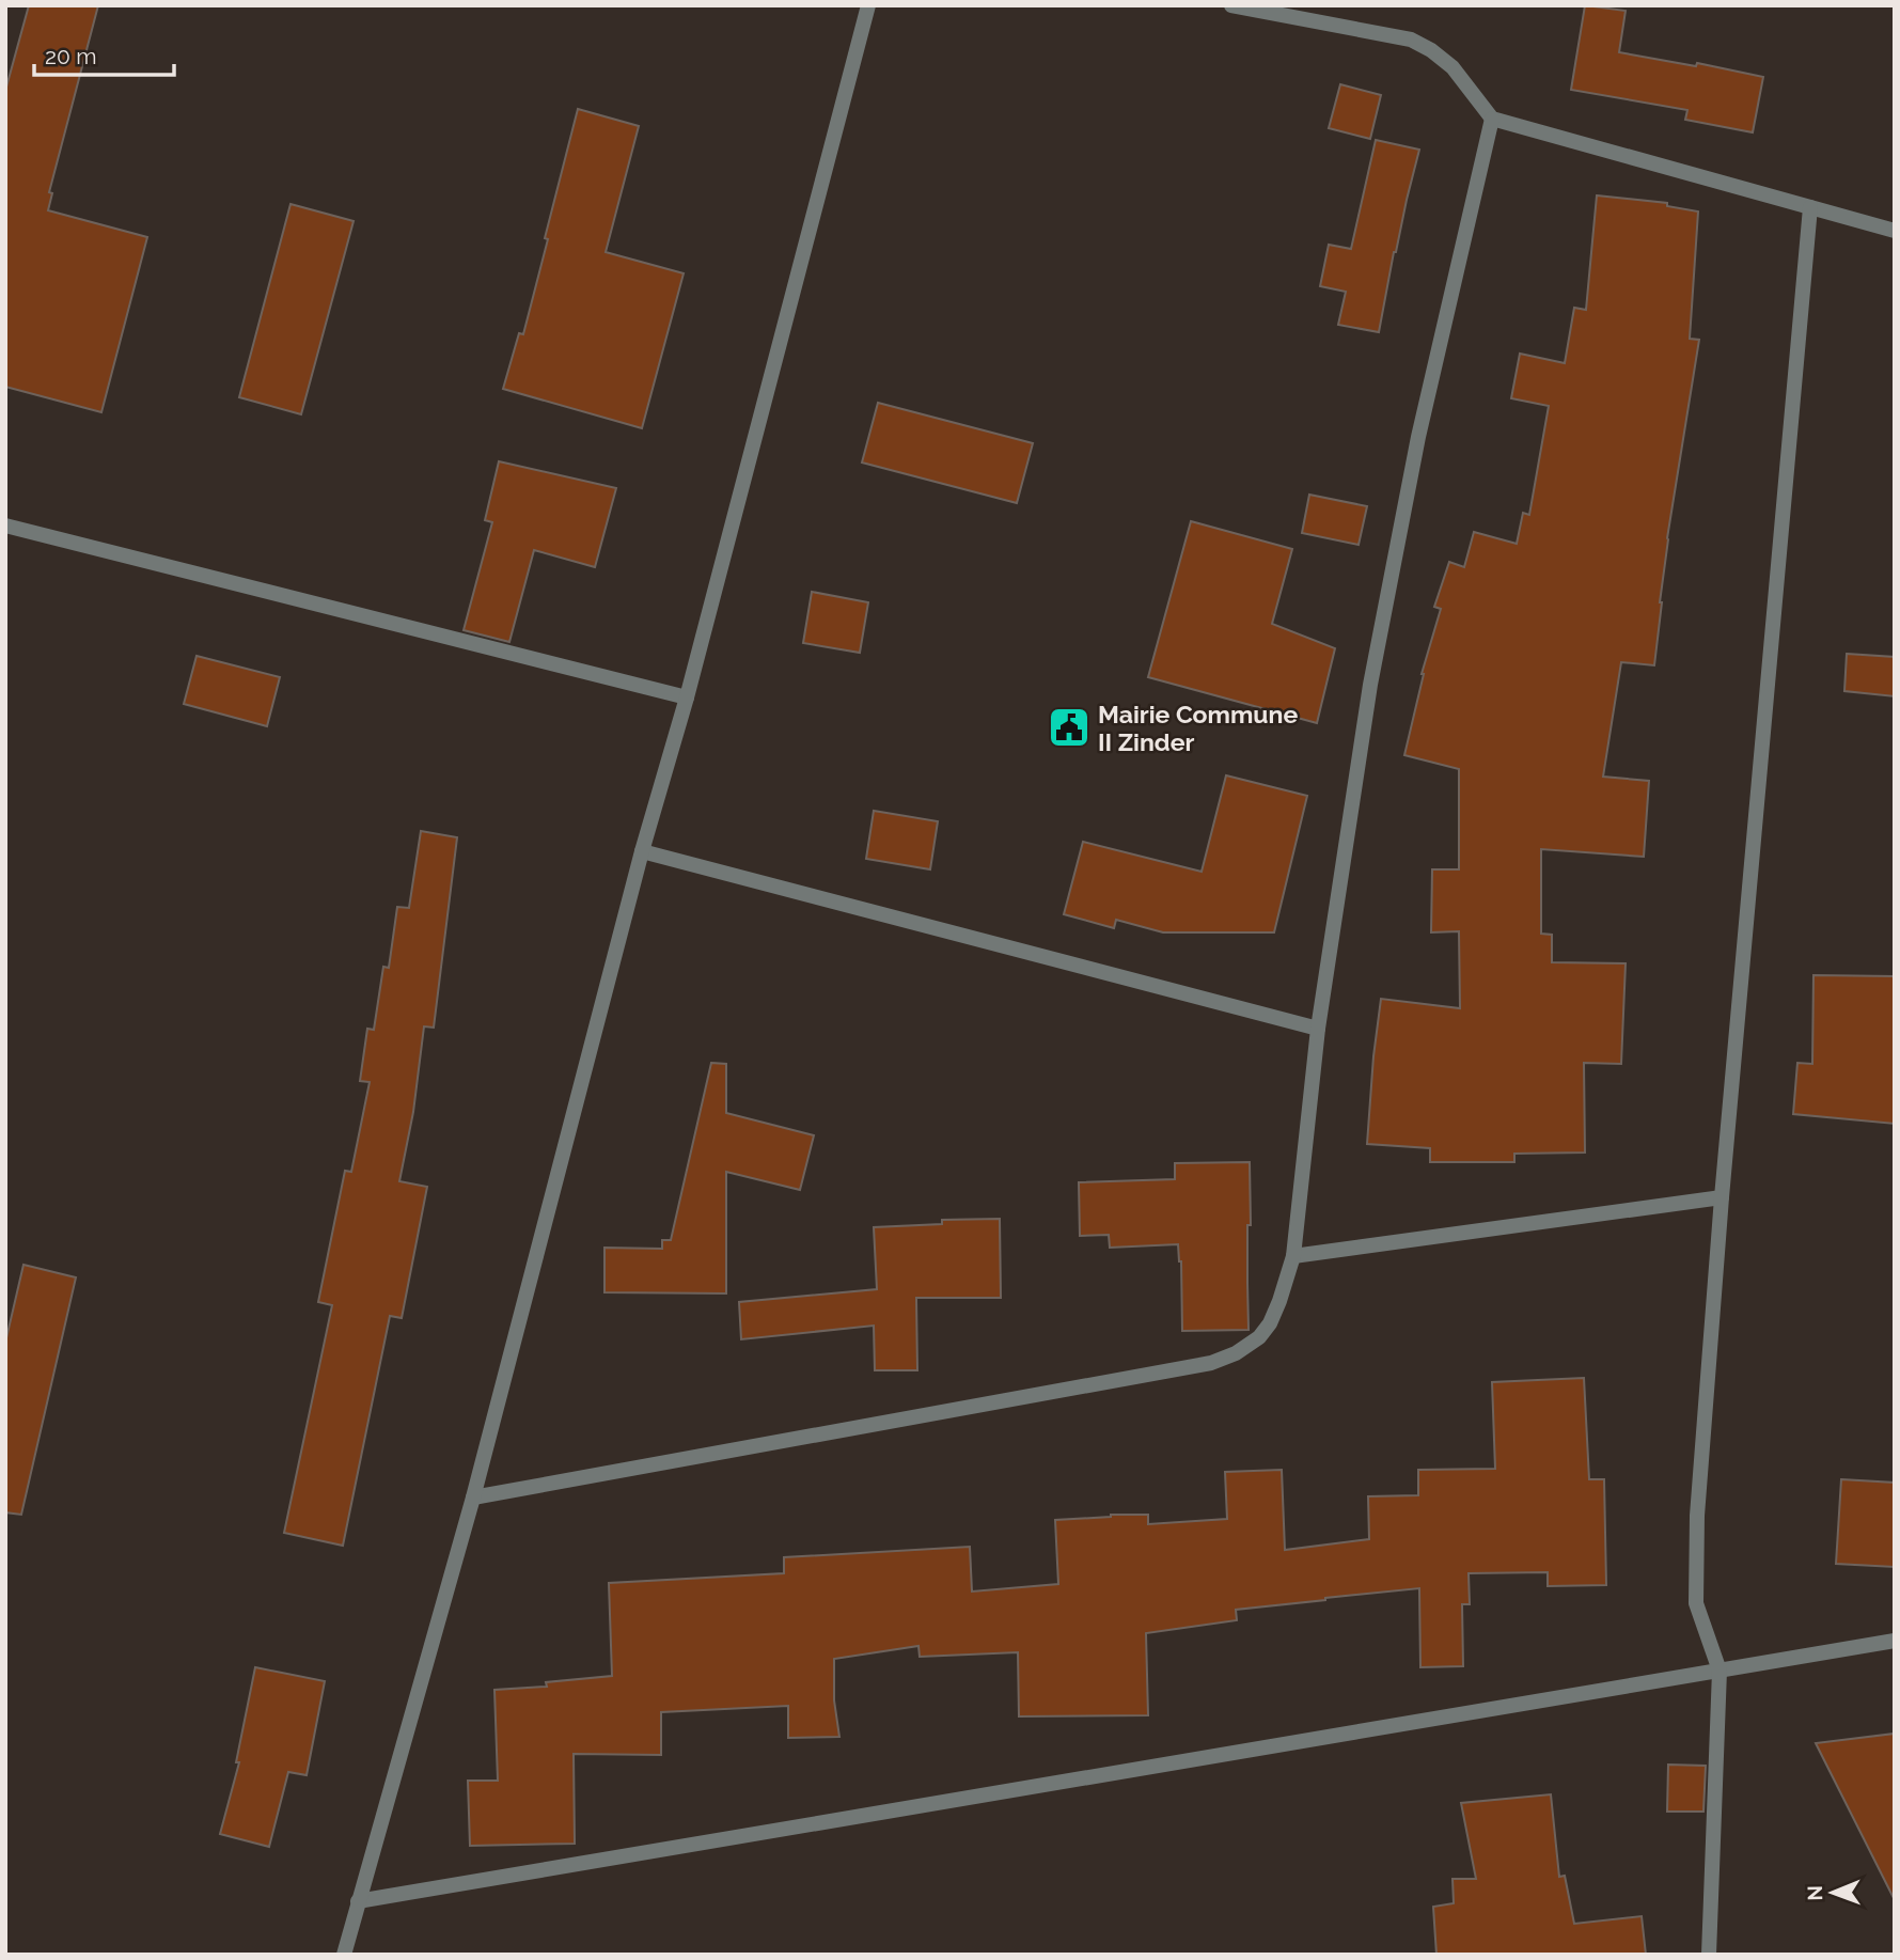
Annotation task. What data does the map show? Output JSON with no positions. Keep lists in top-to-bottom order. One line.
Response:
{"places":{"public building":["Mairie Commune II Zinder"]},"scale_bar":"20 m","north":"left"}
